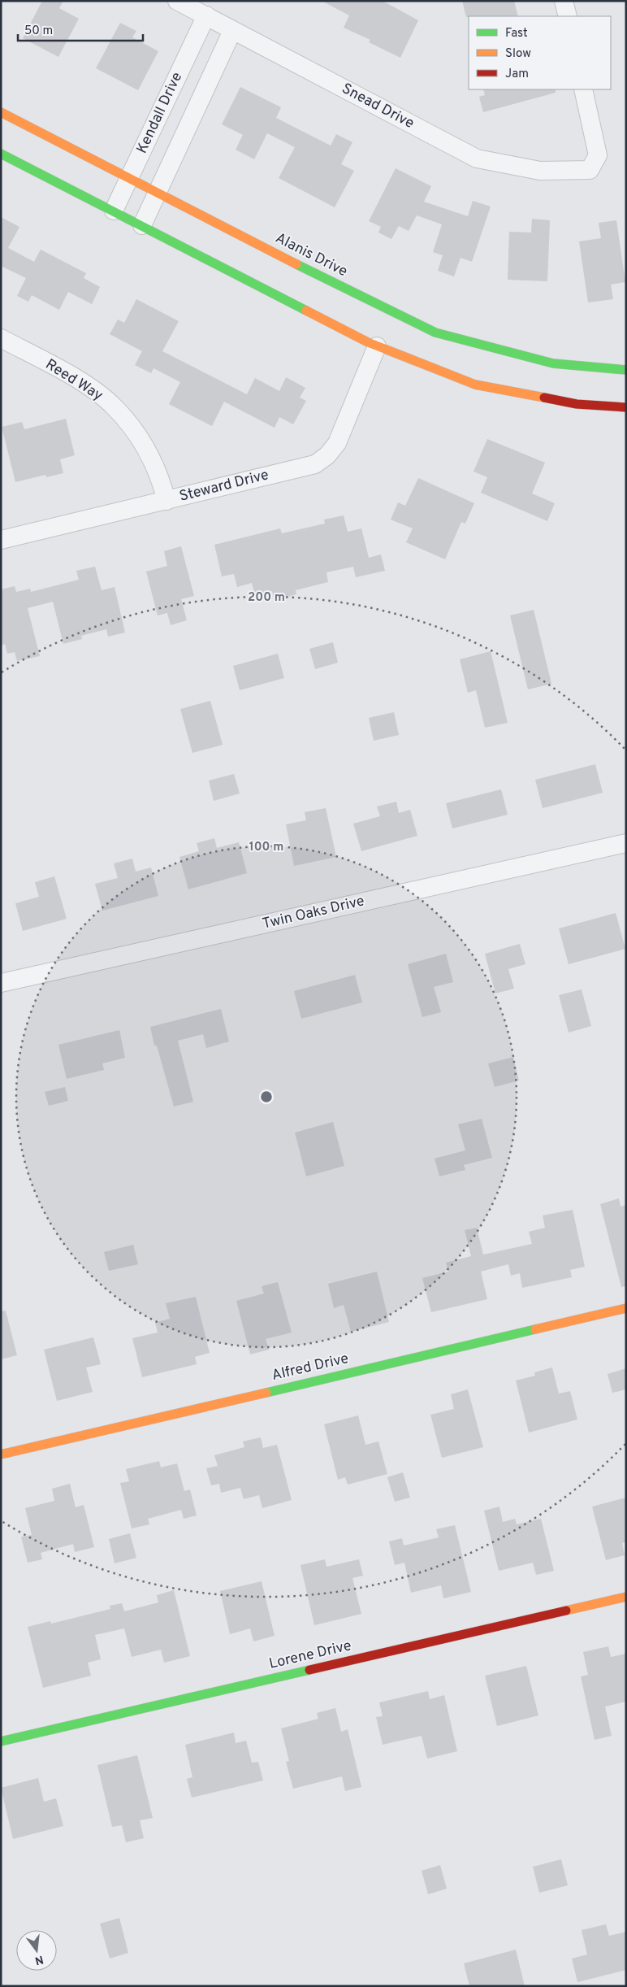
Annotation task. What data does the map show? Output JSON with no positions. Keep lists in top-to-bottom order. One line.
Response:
{"streets":{"main road":["Alanis Drive","Alfred Drive","Lorene Drive"],"street":["Snead Drive","Kendall Drive","Reed Way","Steward Drive","Twin Oaks Drive"]},"crossings":[["Snead Drive","Kendall Drive"],["Kendall Drive","Alanis Drive"],["Reed Way","Steward Drive"]],"legend":["Fast","Slow","Jam"],"scale_bar":"50 m","north":"bottom","rings":["200 m","100 m"]}
